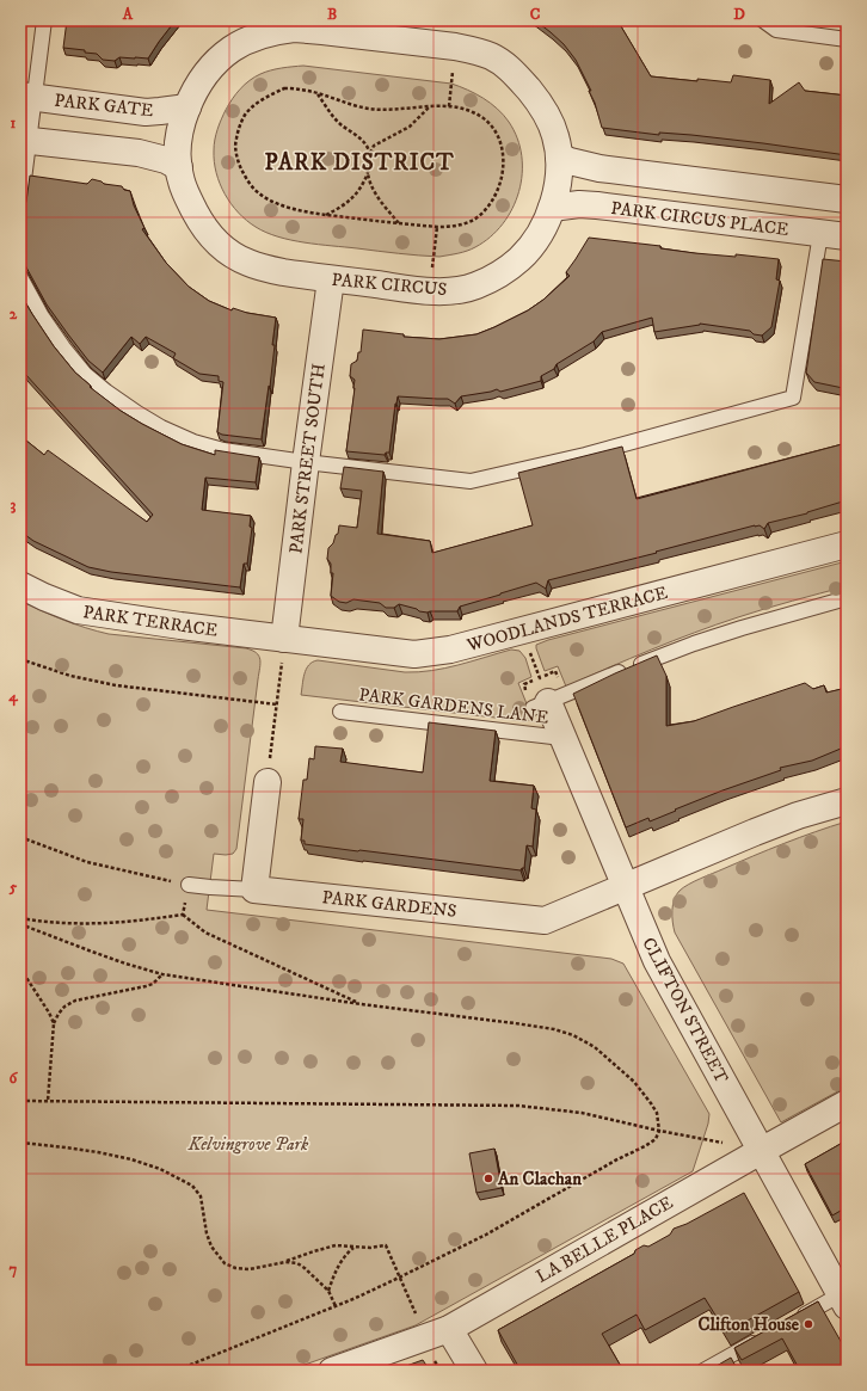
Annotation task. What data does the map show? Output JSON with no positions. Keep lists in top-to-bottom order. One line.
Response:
{"streets":{"street":["PARK GATE","PARK CIRCUS PLACE","PARK CIRCUS","PARK STREET SOUTH","WOODLANDS TERRACE","PARK TERRACE","PARK GARDENS","CLIFTON STREET","LA BELLE PLACE"],"lane":["PARK GARDENS LANE"]},"crossings":[["PARK GATE","PARK CIRCUS"],["PARK CIRCUS PLACE","PARK CIRCUS"],["PARK CIRCUS","PARK STREET SOUTH"],["PARK STREET SOUTH","WOODLANDS TERRACE"],["PARK STREET SOUTH","PARK TERRACE"],["WOODLANDS TERRACE","PARK TERRACE"],["PARK GARDENS LANE","CLIFTON STREET"],["PARK GARDENS","CLIFTON STREET"],["CLIFTON STREET","LA BELLE PLACE"]],"districts":["PARK DISTRICT"],"parks":["Kelvingrove Park"],"places":["An Clachan","Clifton House"],"grid":{"columns":["A","B","C","D"],"rows":["1","2","3","4","5","6","7"]}}
